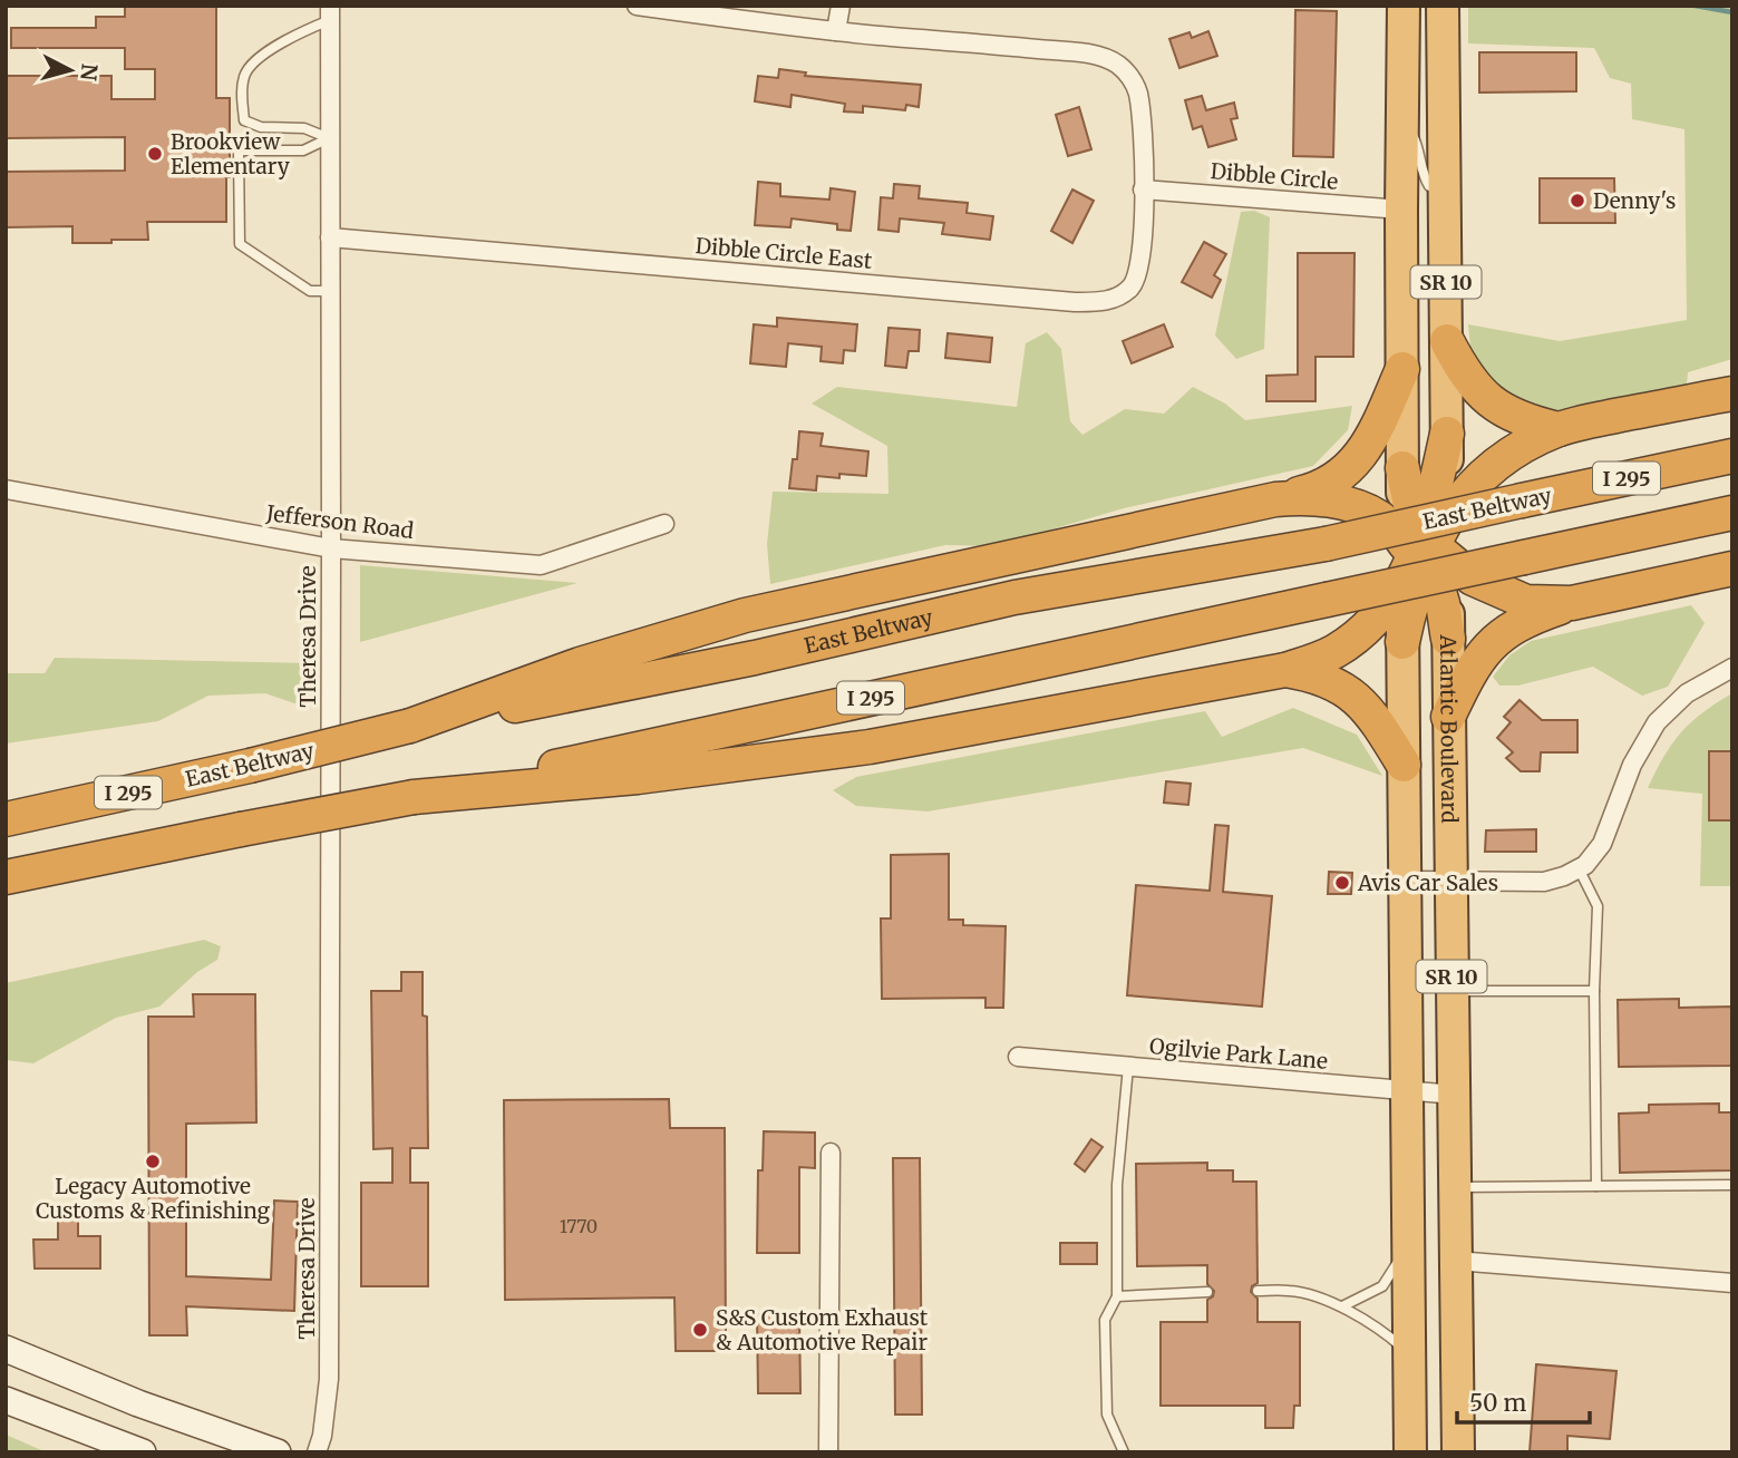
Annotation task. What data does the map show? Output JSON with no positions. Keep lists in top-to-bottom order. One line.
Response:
{"streets":{"highway":["SR 10","I 295","East Beltway","Atlantic Boulevard"],"street":["Dibble Circle","Dibble Circle East","Jefferson Road","Theresa Drive","Ogilvie Park Lane"]},"crossings":[["Dibble Circle","Dibble Circle East"],["Dibble Circle","SR 10"],["Dibble Circle East","Theresa Drive"],["Jefferson Road","Theresa Drive"],["Atlantic Boulevard","Ogilvie Park Lane"]],"places":["Brookview Elementary","Denny's","Avis Car Sales","Legacy Automotive Customs & Refinishing","S&S Custom Exhaust & Automotive Repair"],"house_numbers":["1770"],"scale_bar":"50 m","north":"right"}
